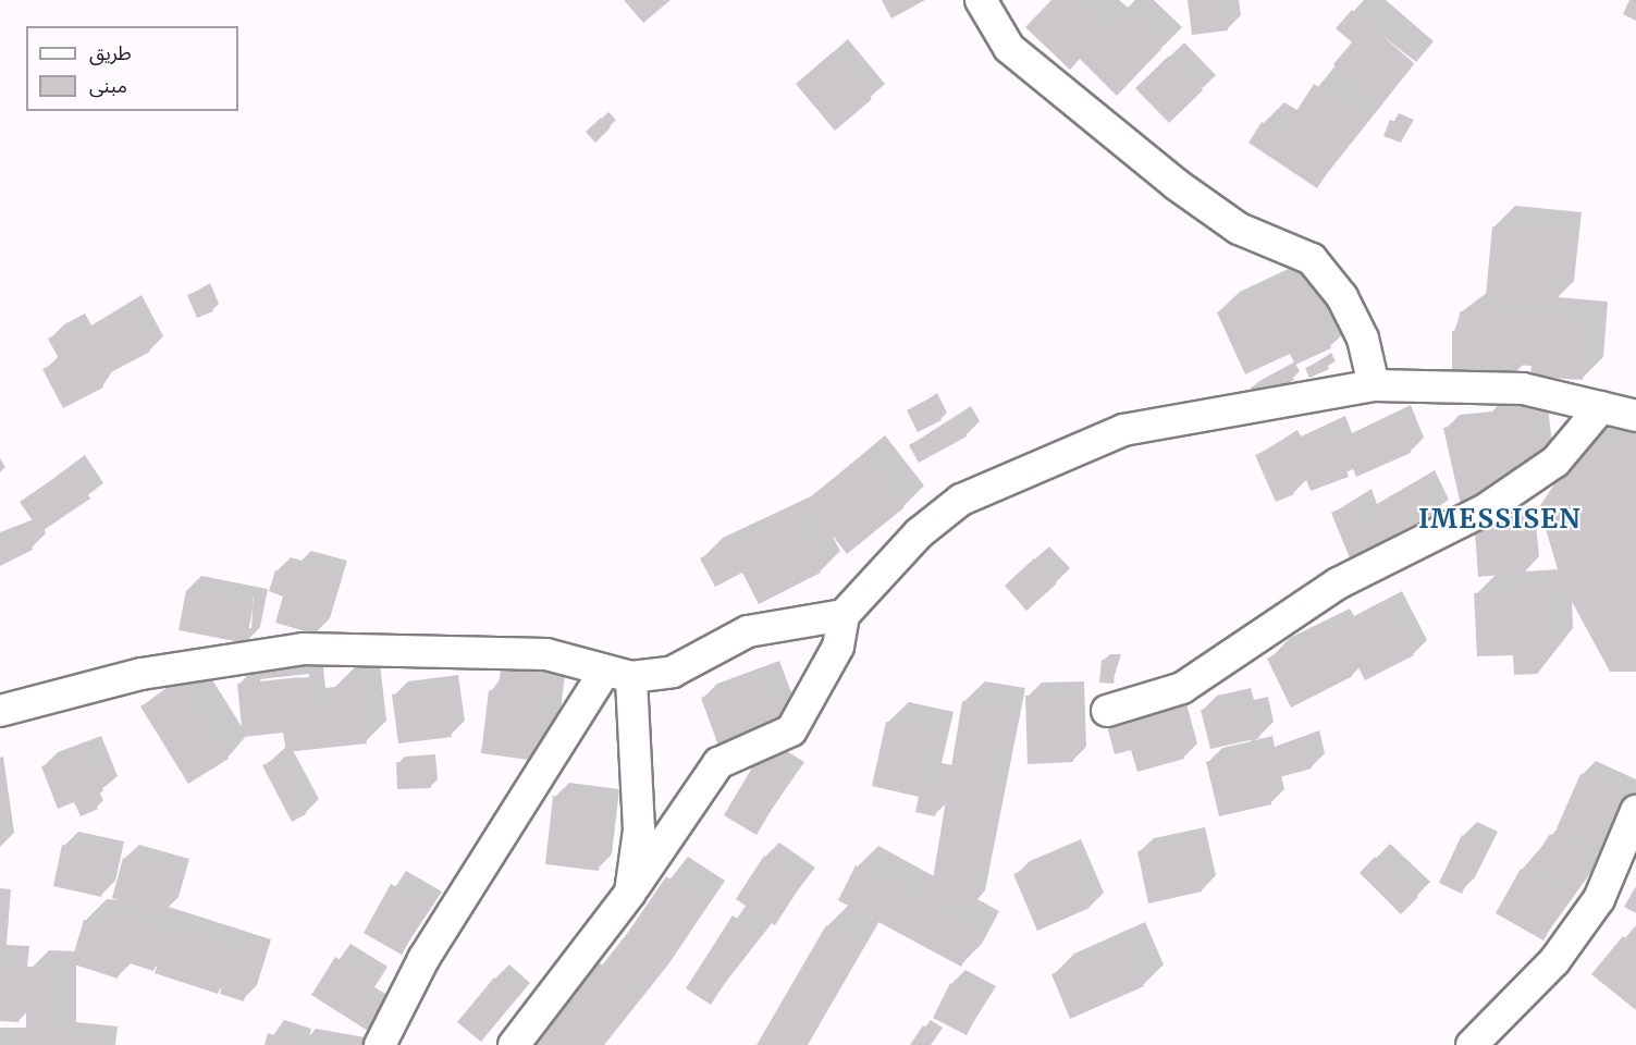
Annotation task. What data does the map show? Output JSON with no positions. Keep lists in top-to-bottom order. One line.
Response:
{"districts":["IMESSISEN"],"legend":["طريق","مبنى"]}
